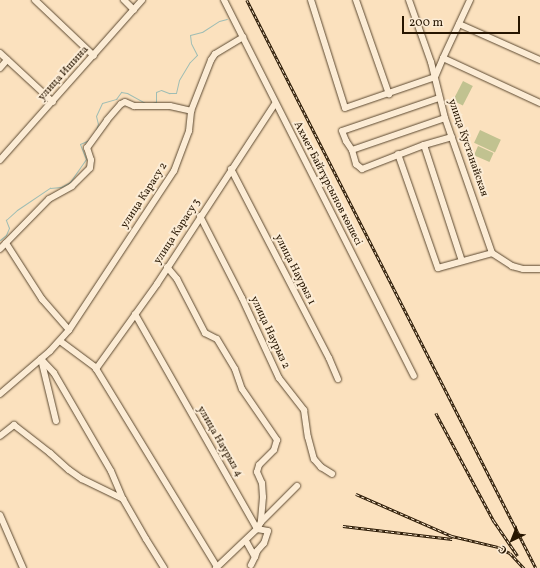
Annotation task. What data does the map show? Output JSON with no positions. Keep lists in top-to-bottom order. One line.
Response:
{"streets":{"street":["улица Ишина","улица Кустанайская","Ахмет Байтұрсынов көшесі","улица Карасу 2","улица Карасу 3","улица Наурыз 1","улица Наурыз 2","улица Наурыз 4"]},"crossings":[["Ахмет Байтұрсынов көшесі","улица Карасу 2"],["Ахмет Байтұрсынов көшесі","улица Карасу 3"],["улица Карасу 3","улица Наурыз 1"],["улица Карасу 3","улица Наурыз 2"],["улица Карасу 3","улица Наурыз 4"]],"scale_bar":"200 m","north":"bottom left"}
